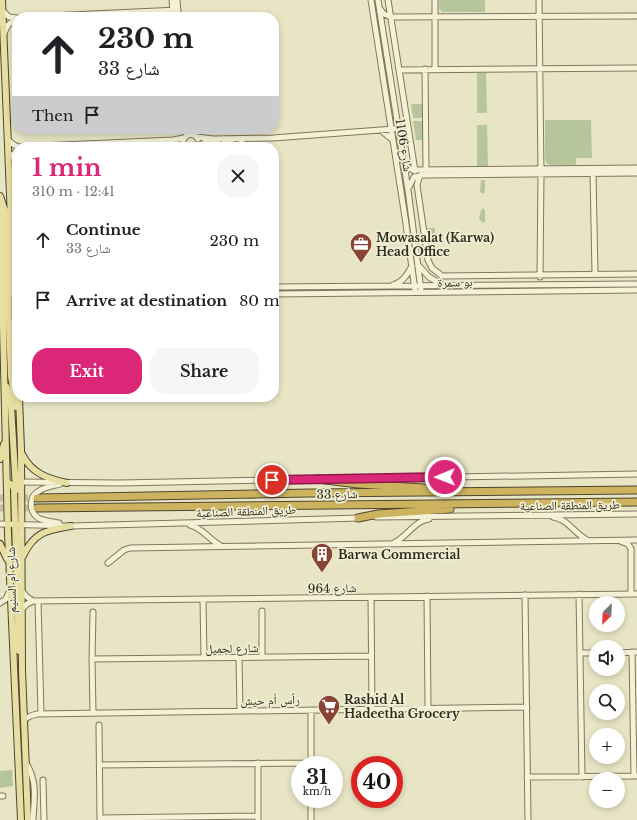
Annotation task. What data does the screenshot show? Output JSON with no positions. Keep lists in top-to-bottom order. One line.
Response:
{"streets":{"highway":["شارع 33"],"main road":["شارع ام السنيم"],"street":["شارع 1106","بو سمرة","طريق المنطقة الصناعية","شارع 964","شارع لجميل","رأس أم حيش"]},"crossings":[["شارع 1106","بو سمرة"],["شارع 33","شارع ام السنيم"],["طريق المنطقة الصناعية","شارع ام السنيم"],["شارع ام السنيم","رأس أم حيش"]],"places":{"office":["Mowasalat (Karwa) Head Office"],"building":["Barwa Commercial"],"supermarket":["Rashid Al Hadeetha Grocery"]},"north":"bottom left","page":{"turn":["230 m","شارع 33"],"then":"Then","heading":["1 min","310 m · 12:41"],"list":[{"name":"Continue","note":"شارع 33","value":"230 m"},{"name":"Arrive at destination","value":"80 m"}],"buttons":["Exit","Share"],"map_buttons":["+","−"],"speed":"31 km/h","limit":"40"}}
